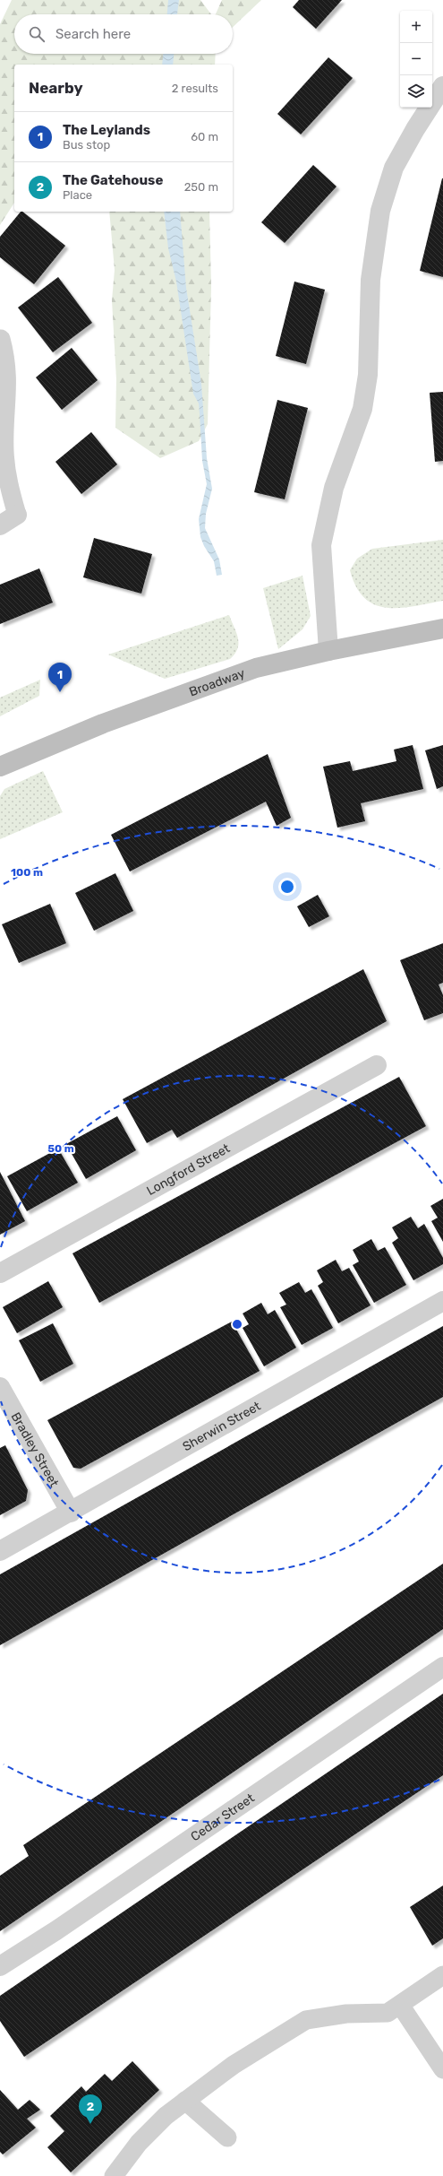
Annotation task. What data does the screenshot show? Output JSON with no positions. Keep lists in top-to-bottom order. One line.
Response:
{"streets":{"street":["Broadway","Longford Street","Sherwin Street","Bradley Street","Cedar Street"]},"crossings":[["Sherwin Street","Bradley Street"]],"page":{"map_buttons":["+","−"],"search":"Search here","heading":["Nearby","2 results"],"list":[{"mark":"1","name":"The Leylands","note":"Bus stop","value":"60 m"},{"mark":"2","name":"The Gatehouse","note":"Place","value":"250 m"}],"pins":["1","2"]},"rings":["100 m","50 m"]}
